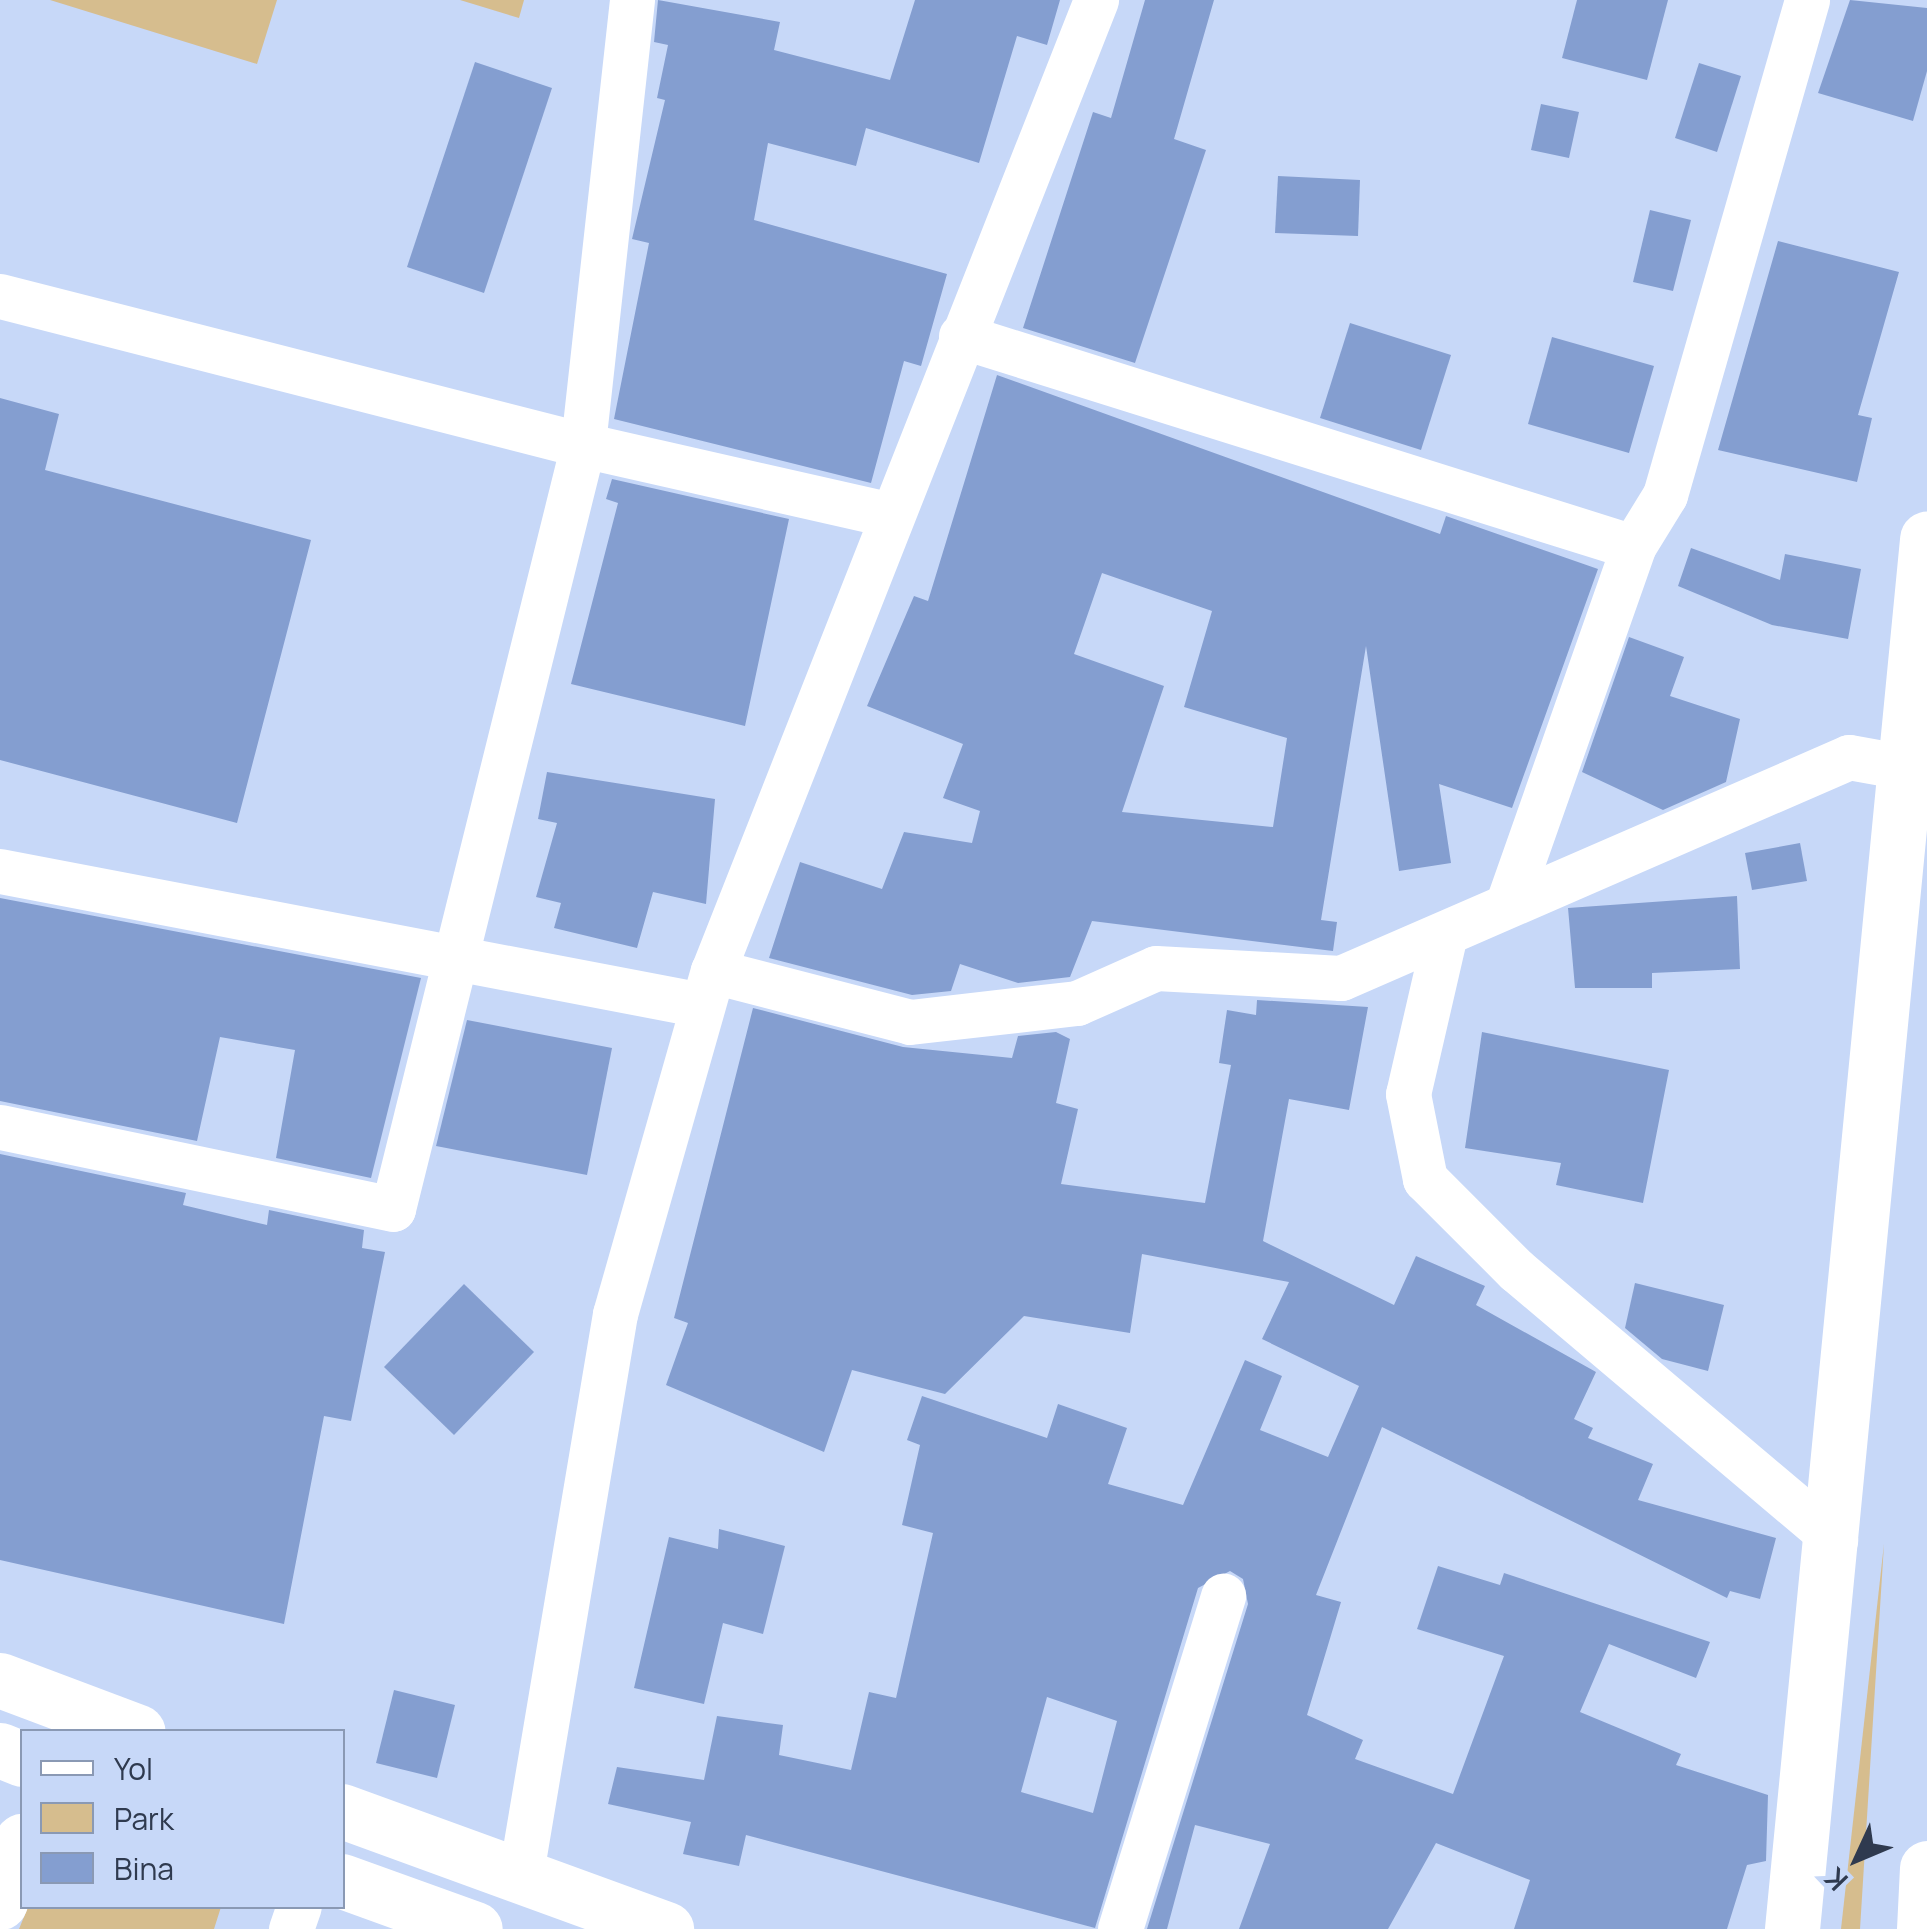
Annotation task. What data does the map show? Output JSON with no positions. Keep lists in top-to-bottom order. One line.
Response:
{"legend":["Yol","Park","Bina"],"north":"bottom left"}
